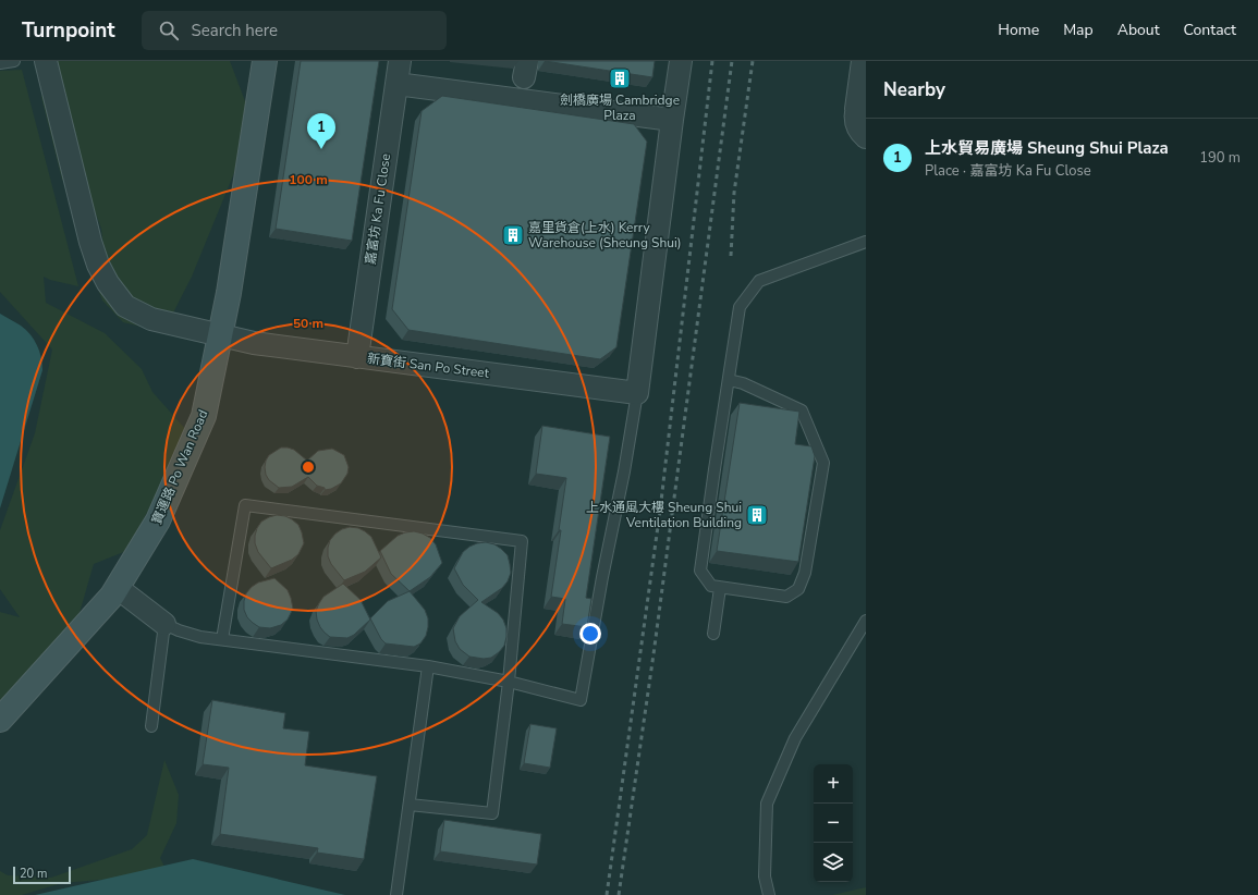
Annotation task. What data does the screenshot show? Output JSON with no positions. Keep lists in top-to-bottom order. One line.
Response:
{"streets":{"street":["嘉富坊 Ka Fu Close","新寶街 San Po Street","寶運路 Po Wan Road"]},"crossings":[["嘉富坊 Ka Fu Close","新寶街 San Po Street"],["新寶街 San Po Street","寶運路 Po Wan Road"]],"places":{"building":["劍橋廣場 Cambridge Plaza","嘉里貨倉(上水) Kerry Warehouse (Sheung Shui)","上水通風大樓 Sheung Shui Ventilation Building"]},"scale_bar":"20 m","page":{"header":"Turnpoint","search":"Search here","nav":["Home","Map","About","Contact"],"heading":"Nearby","pins":"1","list":[{"mark":"1","name":"上水貿易廣場 Sheung Shui Plaza","note":"Place · 嘉富坊 Ka Fu Close","value":"190 m"}],"map_buttons":["+","−"],"scale":"20 m"},"rings":["100 m","50 m"]}
